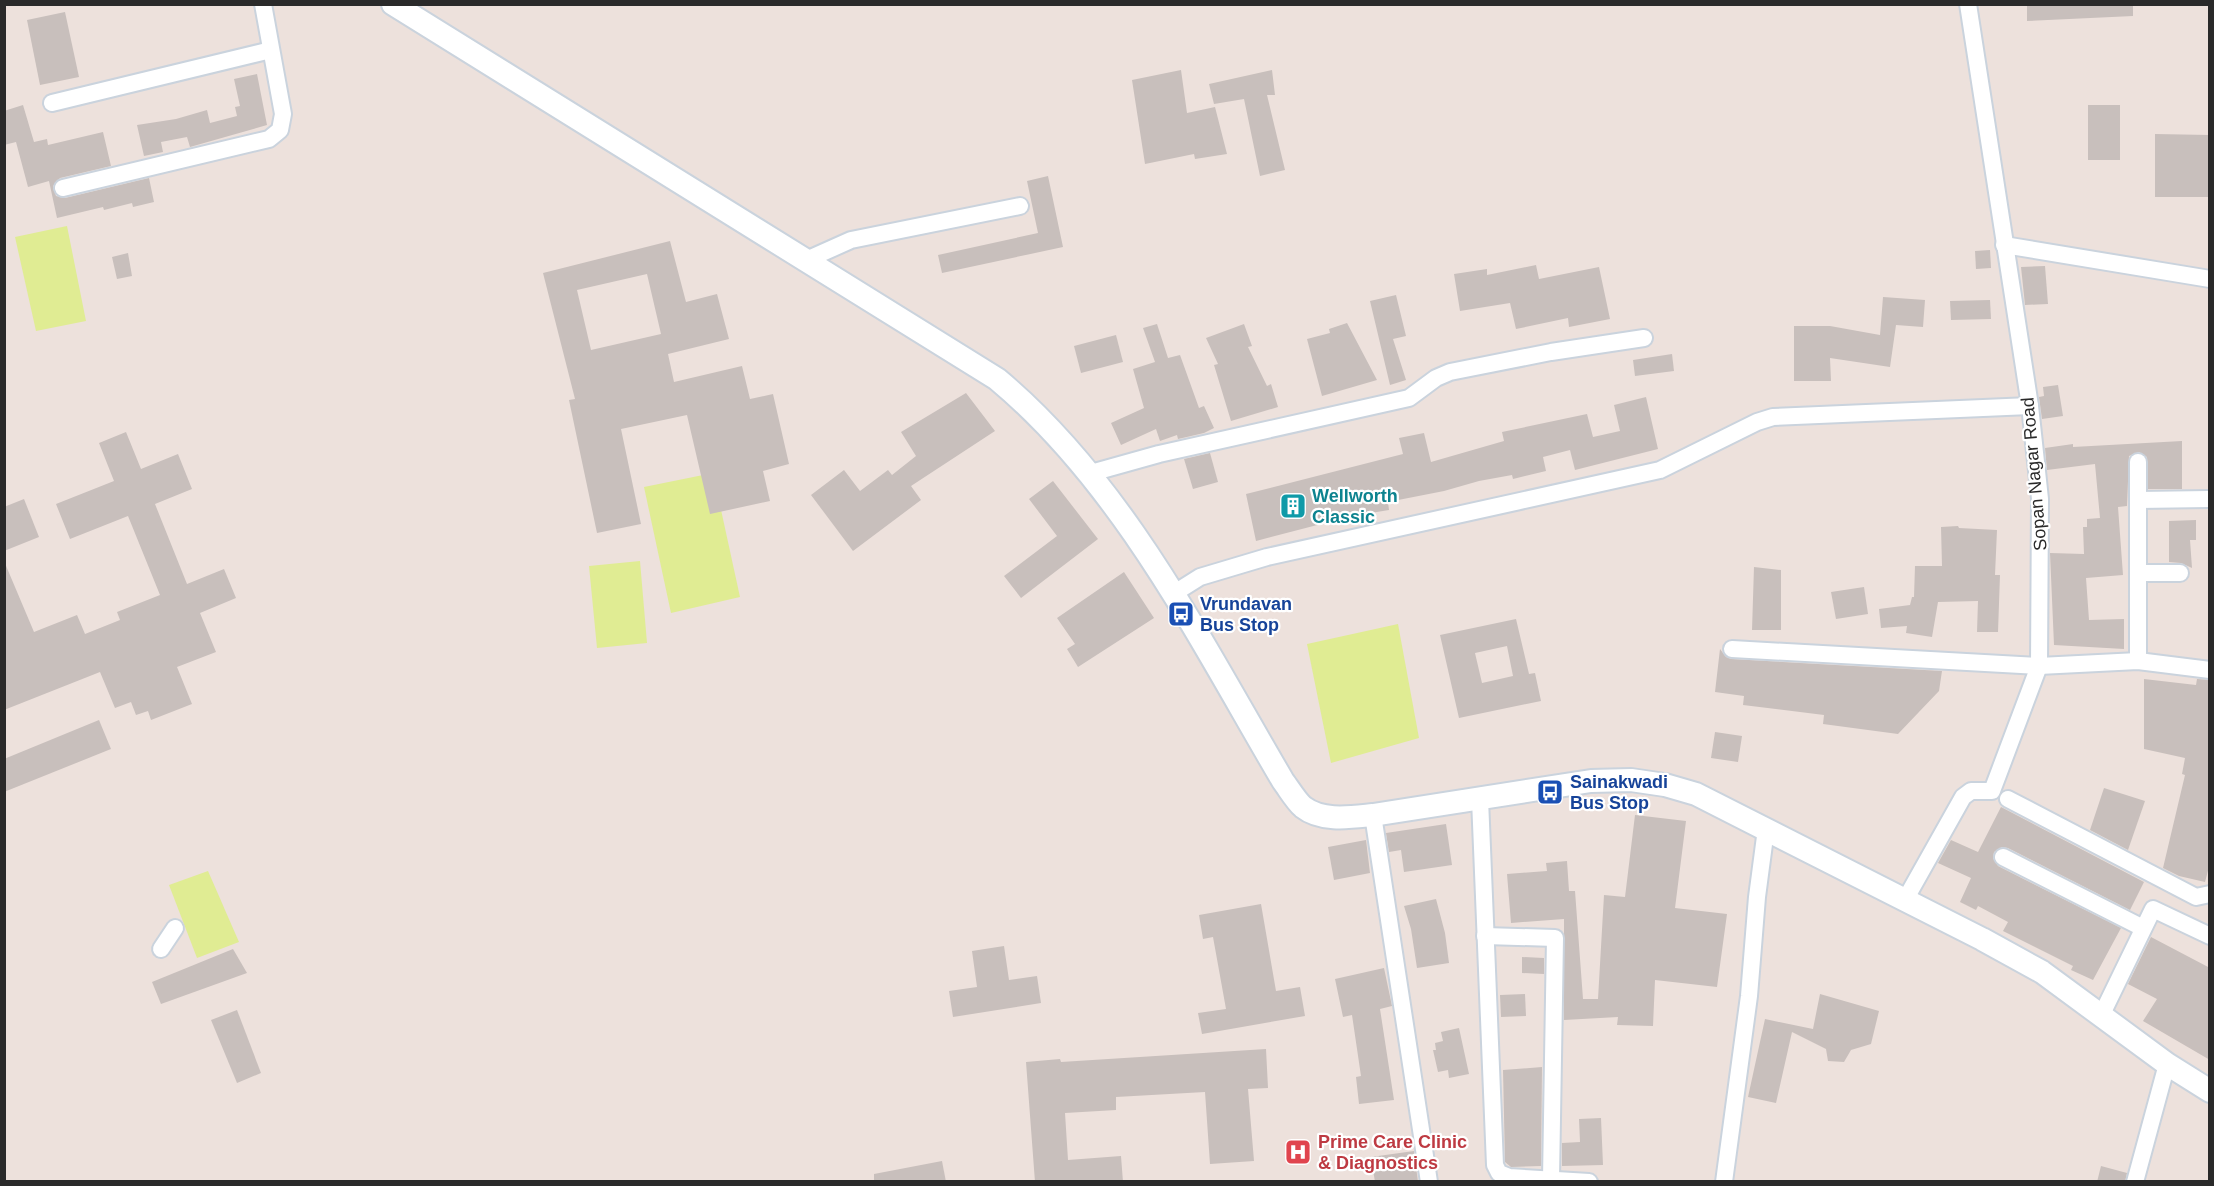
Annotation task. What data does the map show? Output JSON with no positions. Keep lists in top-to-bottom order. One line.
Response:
{"streets":{"street":["Sopan Nagar Road"]},"places":{"building":["Wellworth Classic"],"bus stop":["Vrundavan Bus Stop","Sainakwadi Bus Stop"],"hospital":["Prime Care Clinic & Diagnostics"]}}
